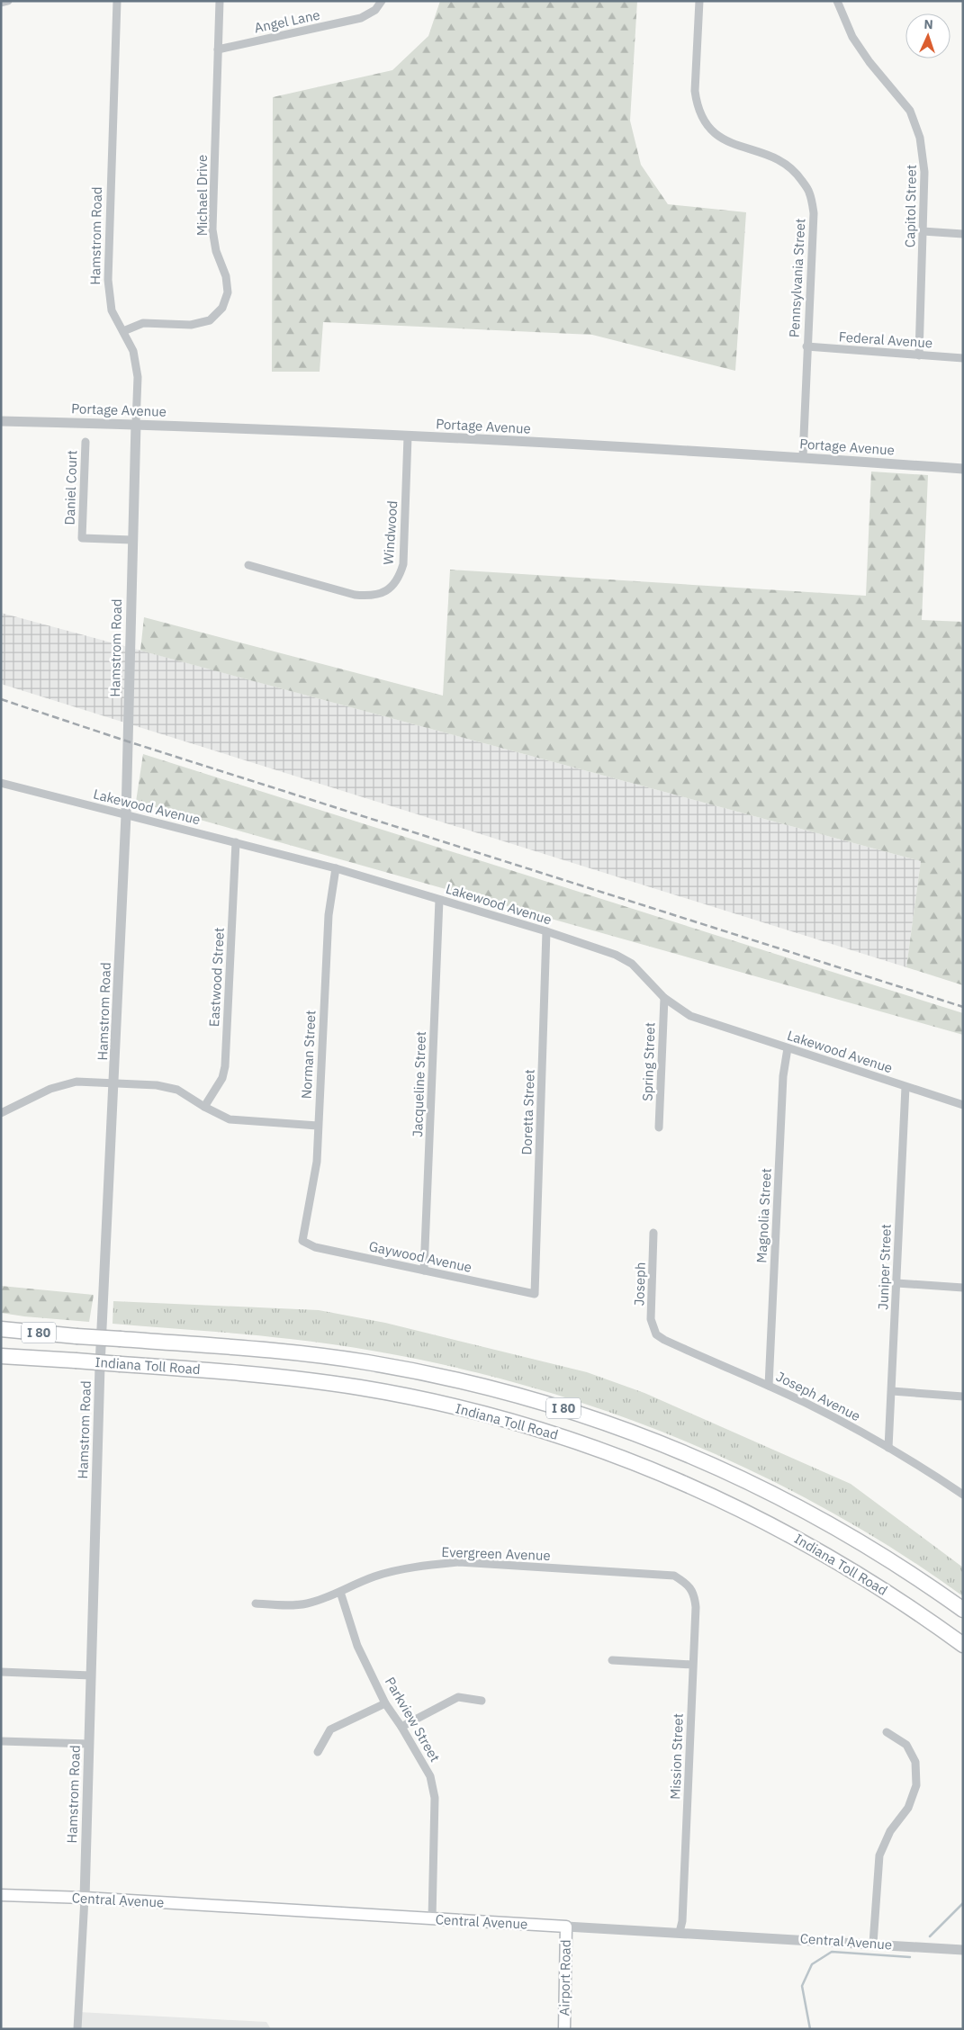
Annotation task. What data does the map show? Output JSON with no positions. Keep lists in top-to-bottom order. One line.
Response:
{"streets":{"highway":["I 80","Indiana Toll Road"],"main road":["Central Avenue","Airport Road"],"street":["Angel Lane","Michael Drive","Capitol Street","Hamstrom Road","Pennsylvania Street","Federal Avenue","Portage Avenue","Daniel Court","Windwood","Lakewood Avenue","Eastwood Street","Norman Street","Spring Street","Jacqueline Street","Doretta Street","Magnolia Street","Gaywood Avenue","Juniper Street","Joseph","Joseph Avenue","Evergreen Avenue","Parkview Street","Mission Street"]},"crossings":[["Angel Lane","Michael Drive"],["Michael Drive","Hamstrom Road"],["Capitol Street","Federal Avenue"],["Hamstrom Road","Portage Avenue"],["Hamstrom Road","Daniel Court"],["Hamstrom Road","Lakewood Avenue"],["Hamstrom Road","Central Avenue"],["Pennsylvania Street","Federal Avenue"],["Pennsylvania Street","Portage Avenue"],["Portage Avenue","Windwood"],["Lakewood Avenue","Eastwood Street"],["Lakewood Avenue","Norman Street"],["Lakewood Avenue","Spring Street"],["Lakewood Avenue","Jacqueline Street"],["Lakewood Avenue","Doretta Street"],["Lakewood Avenue","Magnolia Street"],["Lakewood Avenue","Juniper Street"],["Norman Street","Gaywood Avenue"],["Jacqueline Street","Gaywood Avenue"],["Doretta Street","Gaywood Avenue"],["Magnolia Street","Joseph Avenue"],["Juniper Street","Joseph Avenue"],["Joseph","Joseph Avenue"],["Evergreen Avenue","Parkview Street"],["Evergreen Avenue","Mission Street"],["Parkview Street","Central Avenue"],["Mission Street","Central Avenue"],["Central Avenue","Airport Road"]],"north":"top"}
